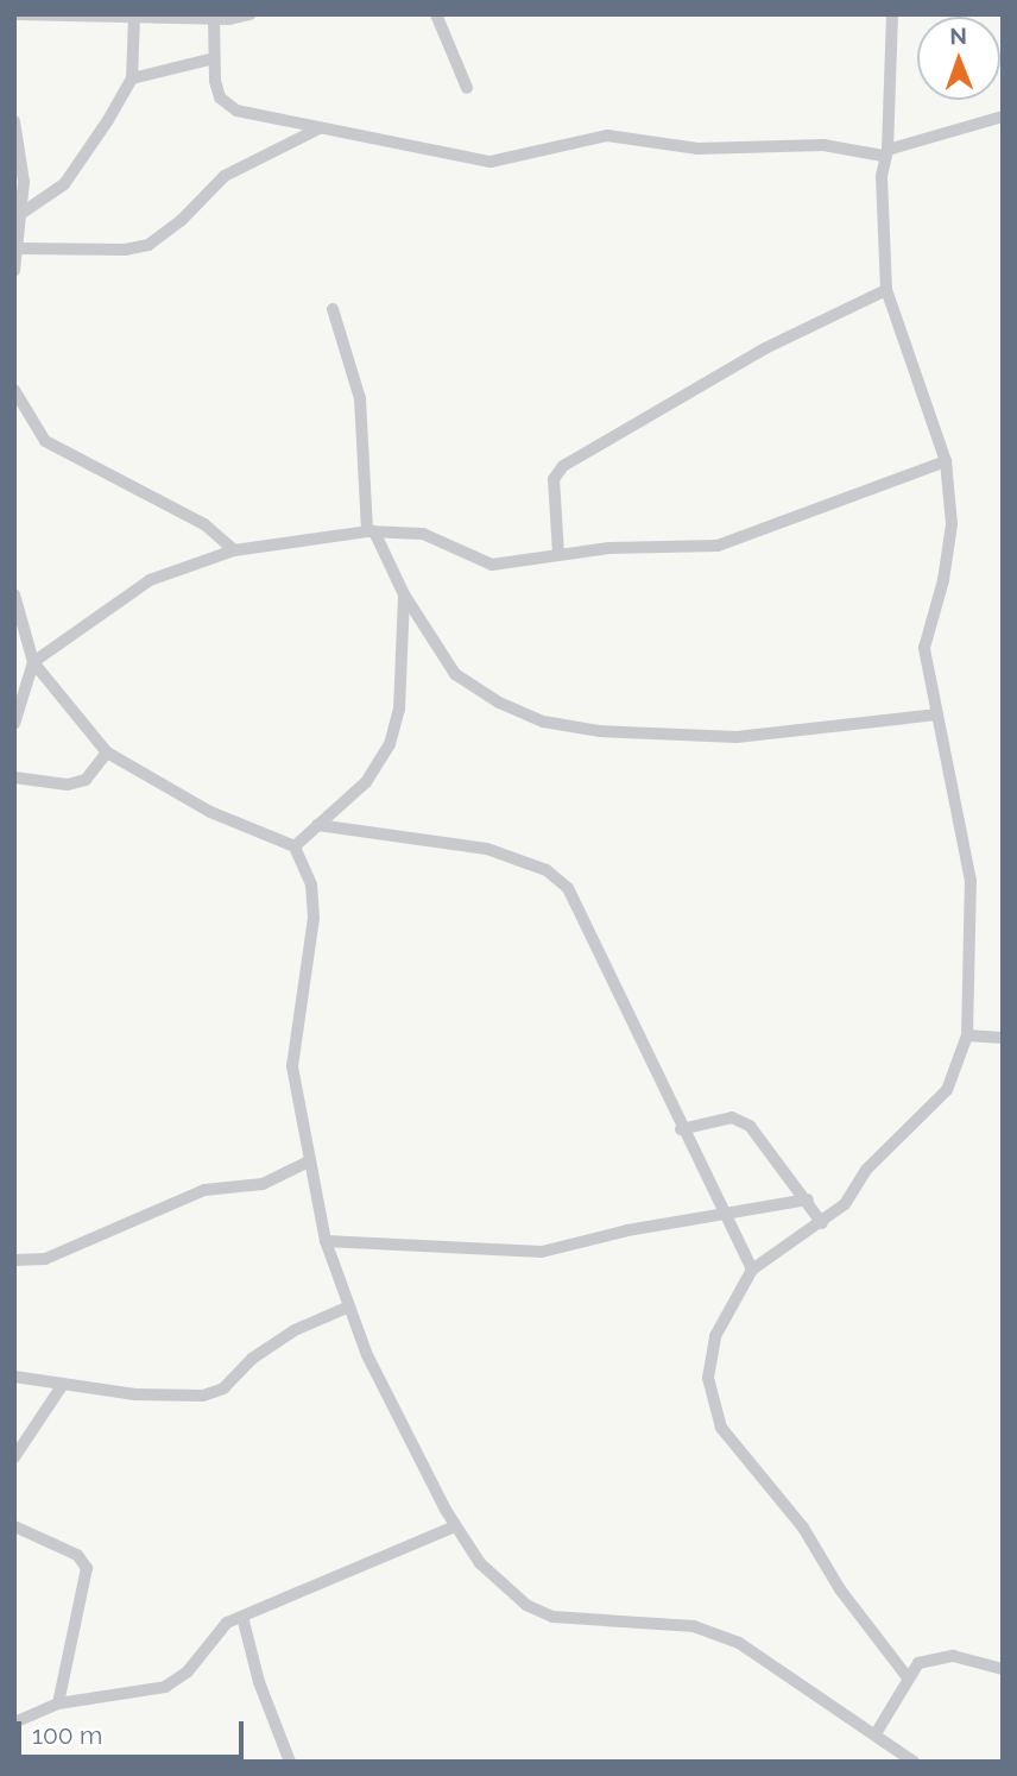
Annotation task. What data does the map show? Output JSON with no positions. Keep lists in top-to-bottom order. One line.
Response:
{"scale_bar":"100 m","north":"top"}
